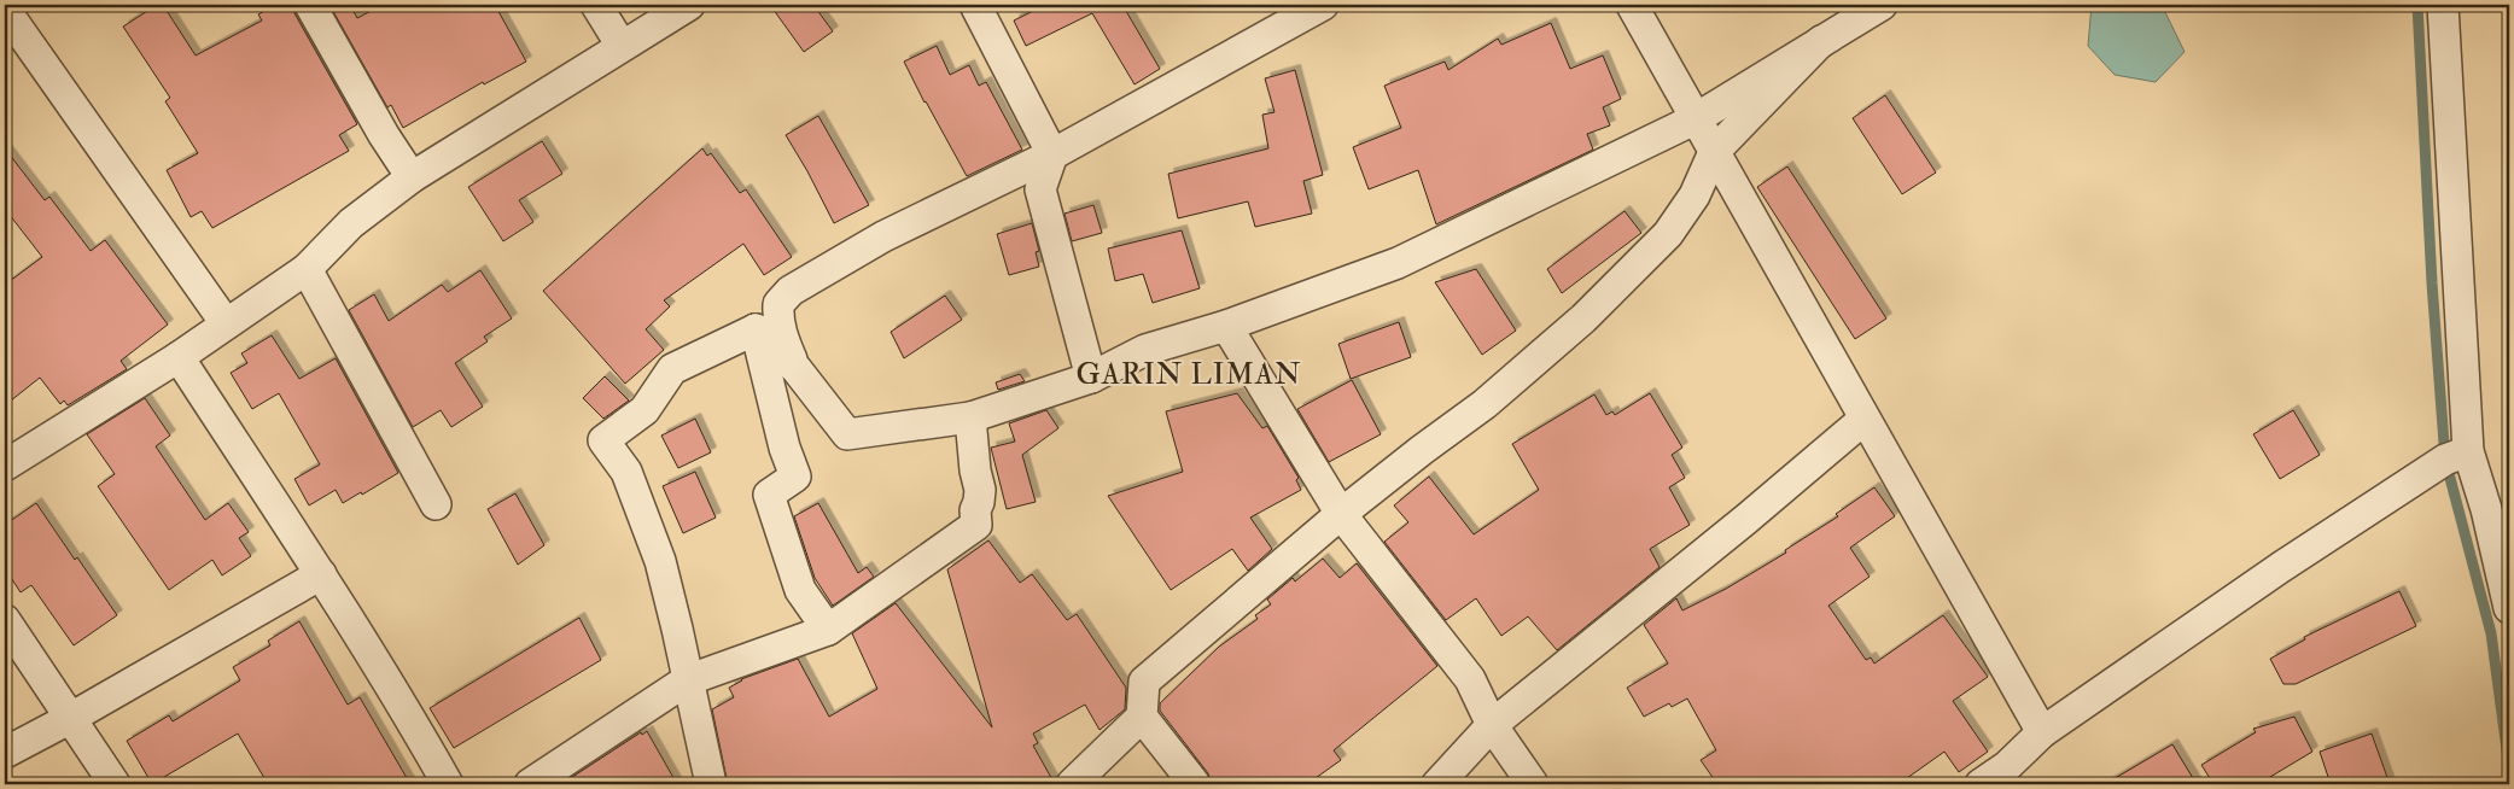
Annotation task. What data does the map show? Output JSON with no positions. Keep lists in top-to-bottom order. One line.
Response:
{"districts":["GARIN LIMAN"]}
